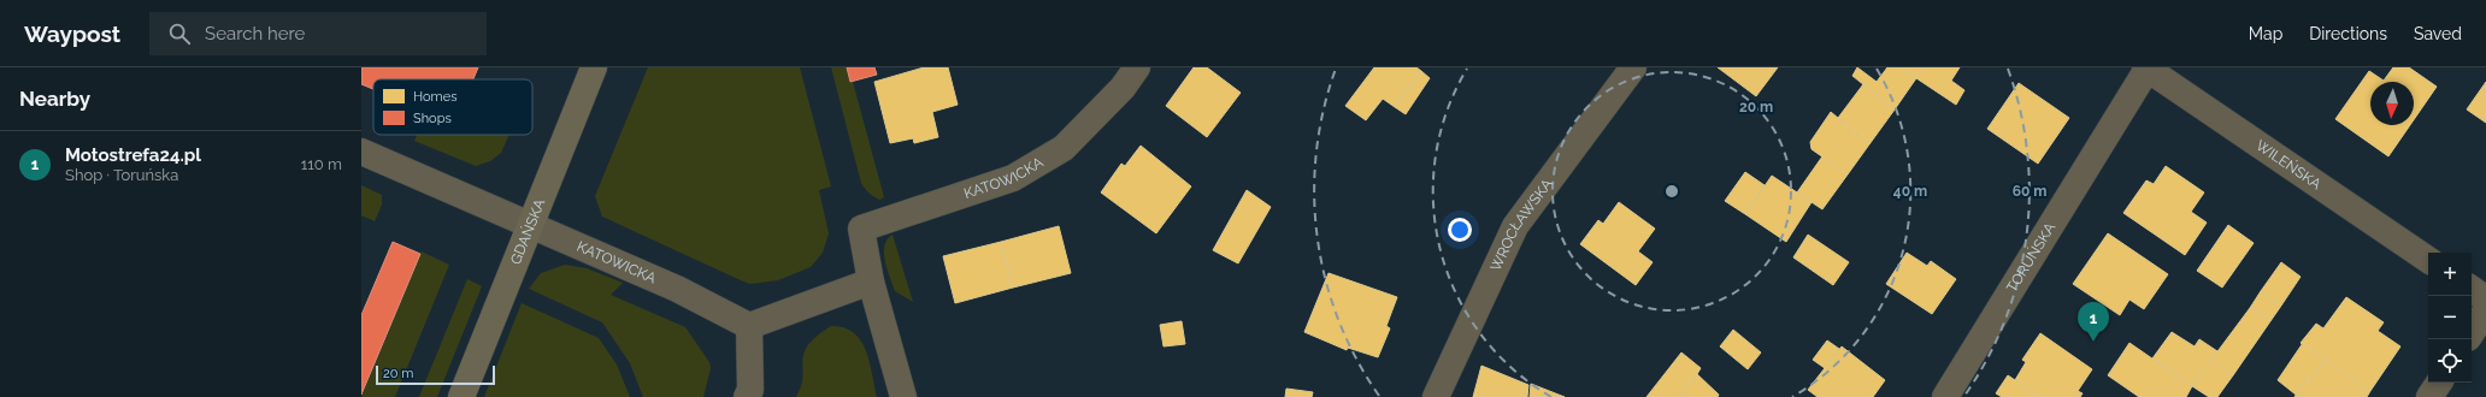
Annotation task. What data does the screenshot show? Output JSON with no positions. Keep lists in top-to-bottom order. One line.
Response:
{"streets":{"main road":["GDAŃSKA"],"street":["WILEŃSKA","KATOWICKA","WROCŁAWSKA","TORUŃSKA"]},"crossings":[["WILEŃSKA","TORUŃSKA"],["KATOWICKA","GDAŃSKA"]],"legend":["Homes","Shops"],"scale_bar":"20 m","north":"bottom","page":{"header":"Waypost","search":"Search here","nav":["Map","Directions","Saved"],"heading":"Nearby","list":[{"mark":"1","name":"Motostrefa24.pl","note":"Shop · Toruńska","value":"110 m"}],"map_buttons":["+","−"],"pins":"1","scale":"20 m"},"rings":["20 m","40 m","60 m"]}
